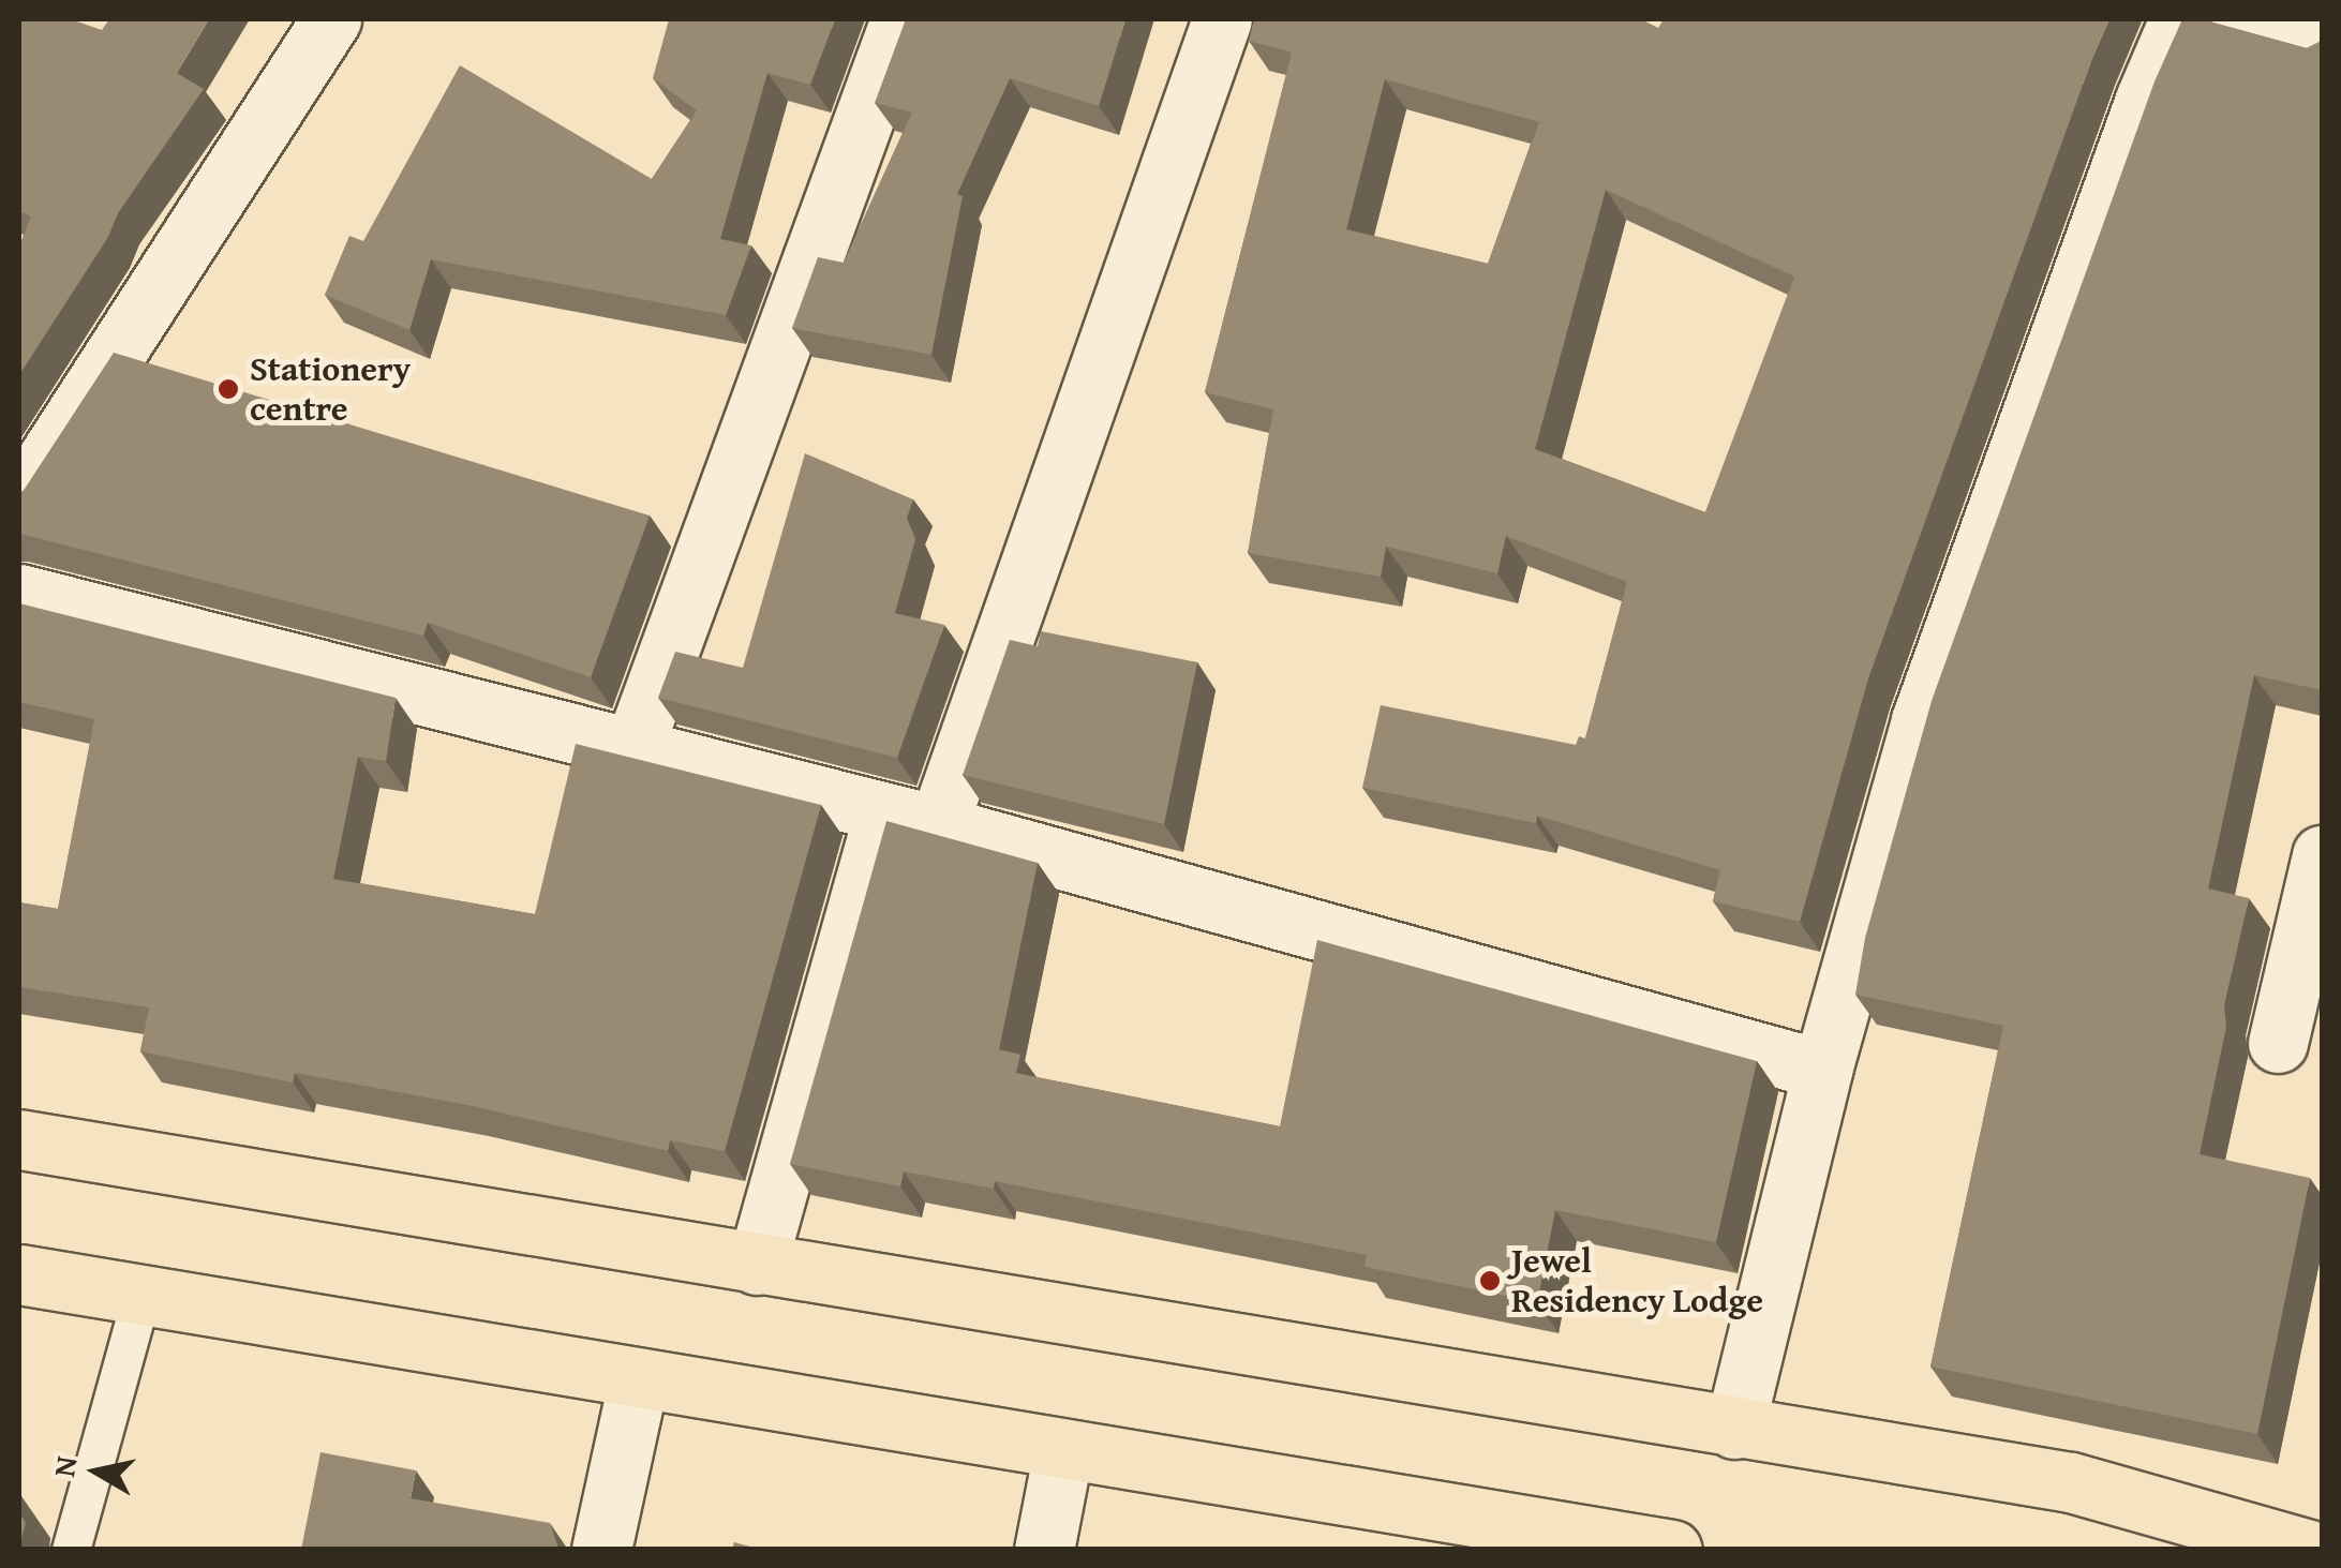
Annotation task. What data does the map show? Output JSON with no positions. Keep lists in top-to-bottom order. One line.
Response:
{"places":["Stationery centre","Jewel Residency Lodge"],"north":"left"}
